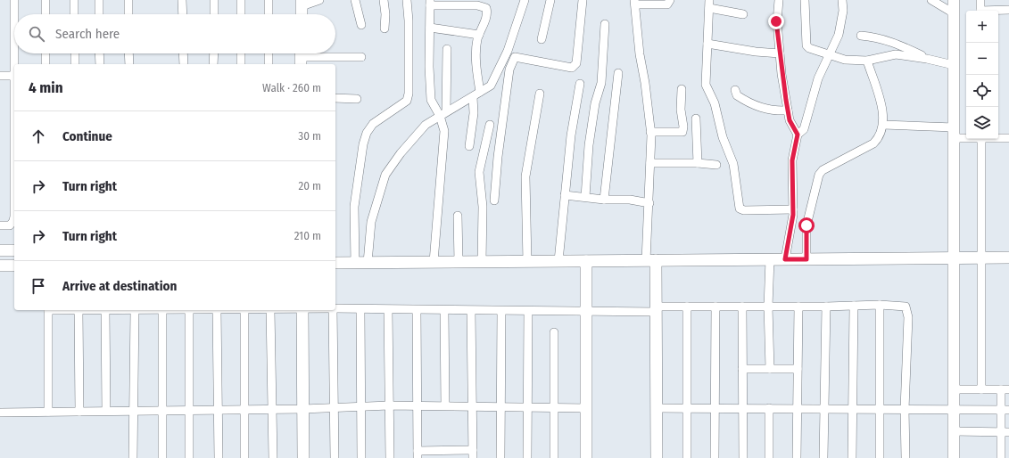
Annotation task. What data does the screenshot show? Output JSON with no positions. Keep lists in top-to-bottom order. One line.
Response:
{"page":{"map_buttons":["+","−"],"search":"Search here","heading":["4 min","Walk · 260 m"],"list":[["Continue","30 m"],["Turn right","20 m"],["Turn right","210 m"],"Arrive at destination"]}}
